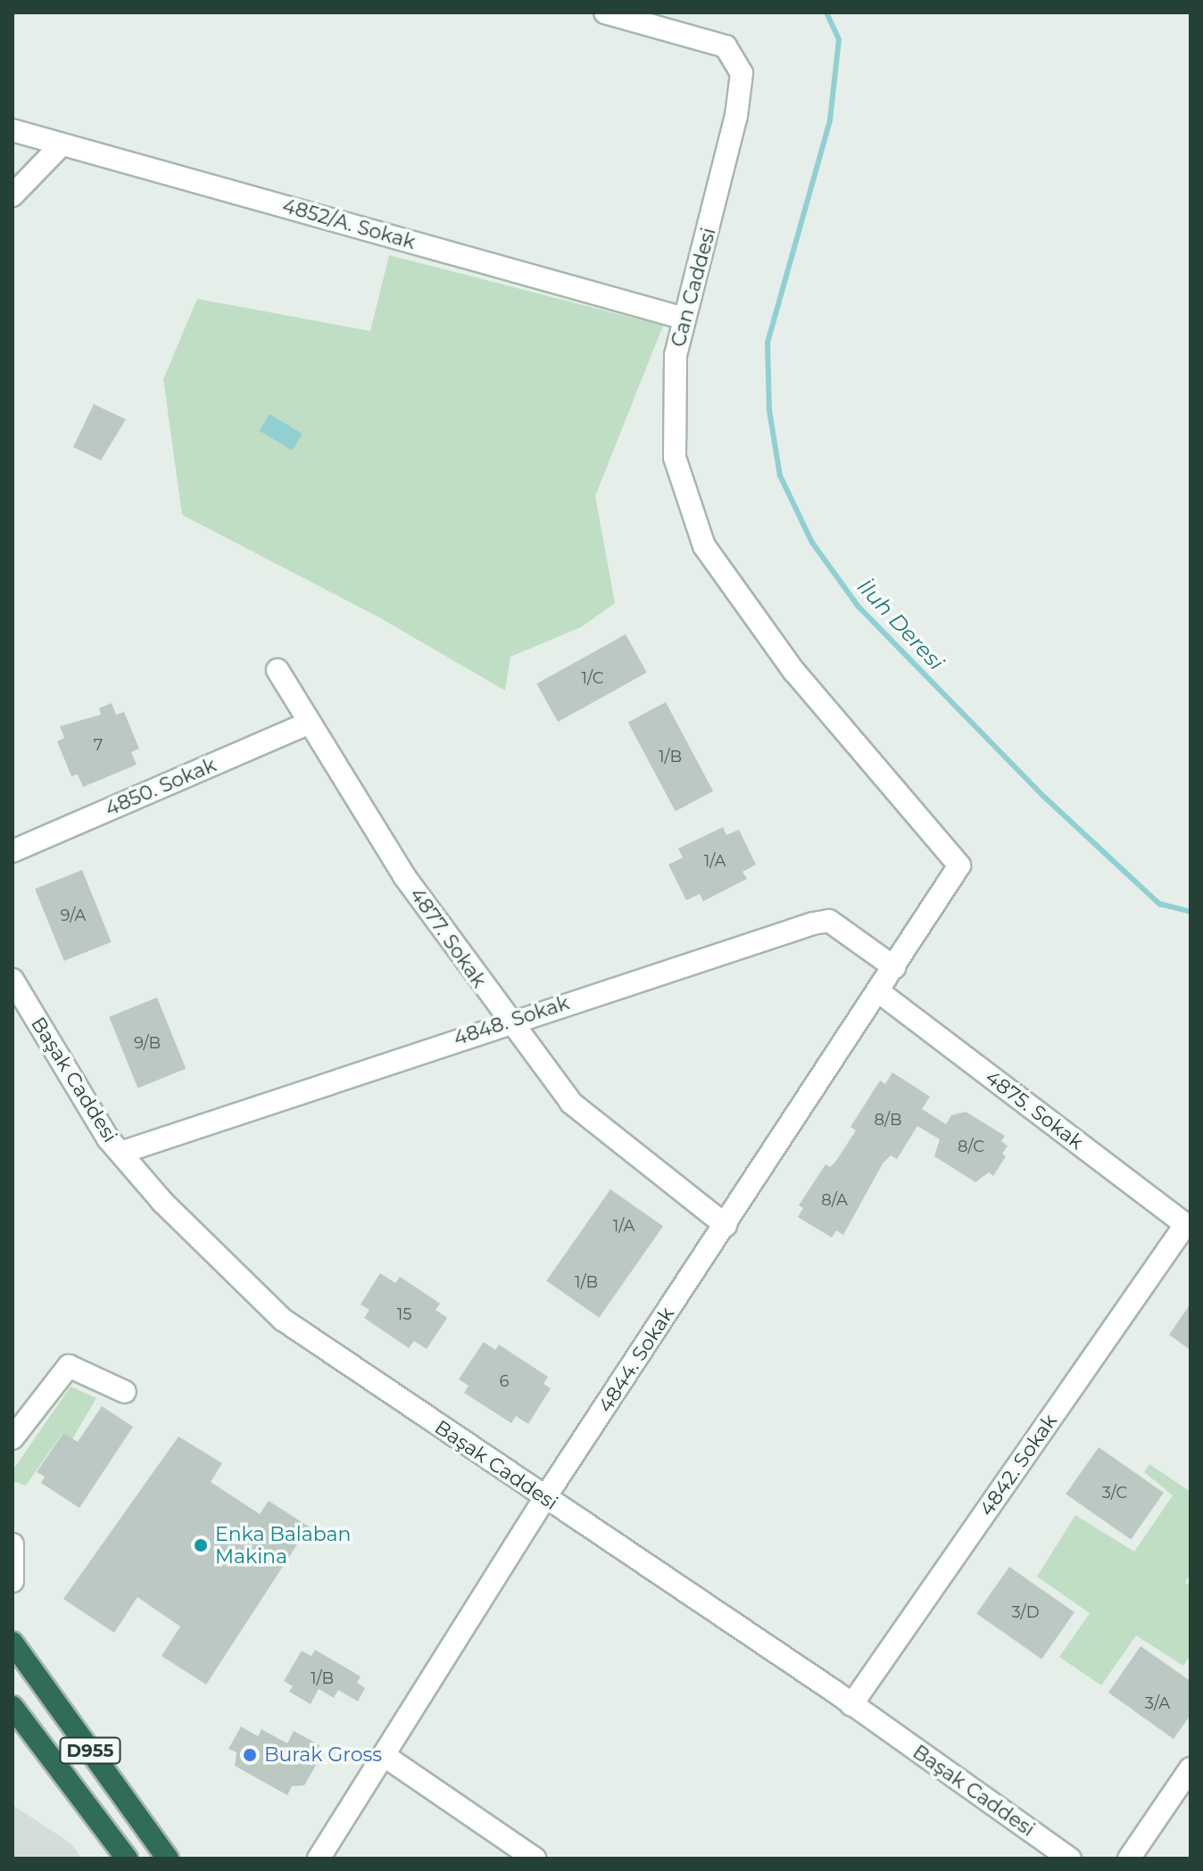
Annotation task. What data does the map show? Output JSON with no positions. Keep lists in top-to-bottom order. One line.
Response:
{"streets":{"highway":["D955"],"street":["4852/A. Sokak","Can Caddesi","4850. Sokak","4877. Sokak","4848. Sokak","Başak Caddesi","4875. Sokak","4844. Sokak","4842. Sokak"]},"crossings":[["4852/A. Sokak","Can Caddesi"],["Can Caddesi","4844. Sokak"],["4850. Sokak","4877. Sokak"],["4877. Sokak","4848. Sokak"],["4877. Sokak","4844. Sokak"],["4848. Sokak","Başak Caddesi"],["4848. Sokak","4844. Sokak"],["Başak Caddesi","4844. Sokak"],["Başak Caddesi","4842. Sokak"],["4875. Sokak","4844. Sokak"],["4875. Sokak","4842. Sokak"]],"water":["İluh Deresi"],"places":["Enka Balaban Makina","Burak Gross"],"house_numbers":["1/C","7","1/B","1/A","9/A","9/B","8/B","8/C","8/A","1/A","1/B","15","6","3/C","3/D","1/B","3/A"]}
